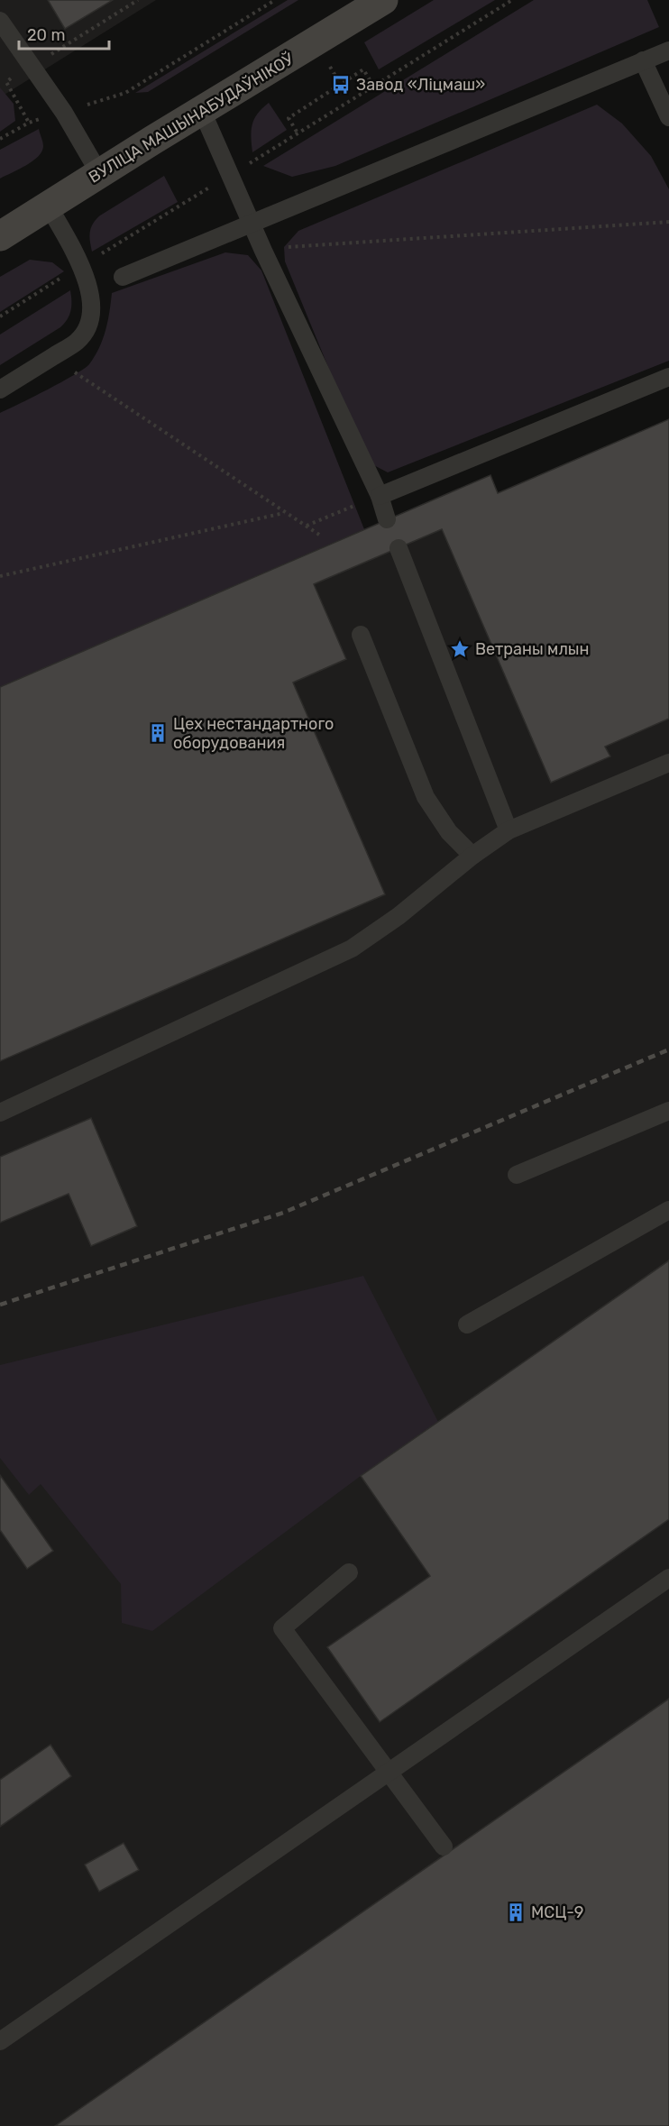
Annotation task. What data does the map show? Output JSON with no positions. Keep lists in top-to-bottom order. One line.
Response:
{"streets":{"main road":["ВУЛІЦА МАШЫНАБУДАЎНІКОЎ"]},"places":{"bus stop":["Завод «Ліцмаш»"],"place":["Ветраны млын"],"building":["Цех нестандартного оборудования","МСЦ-9"]},"scale_bar":"20 m"}
